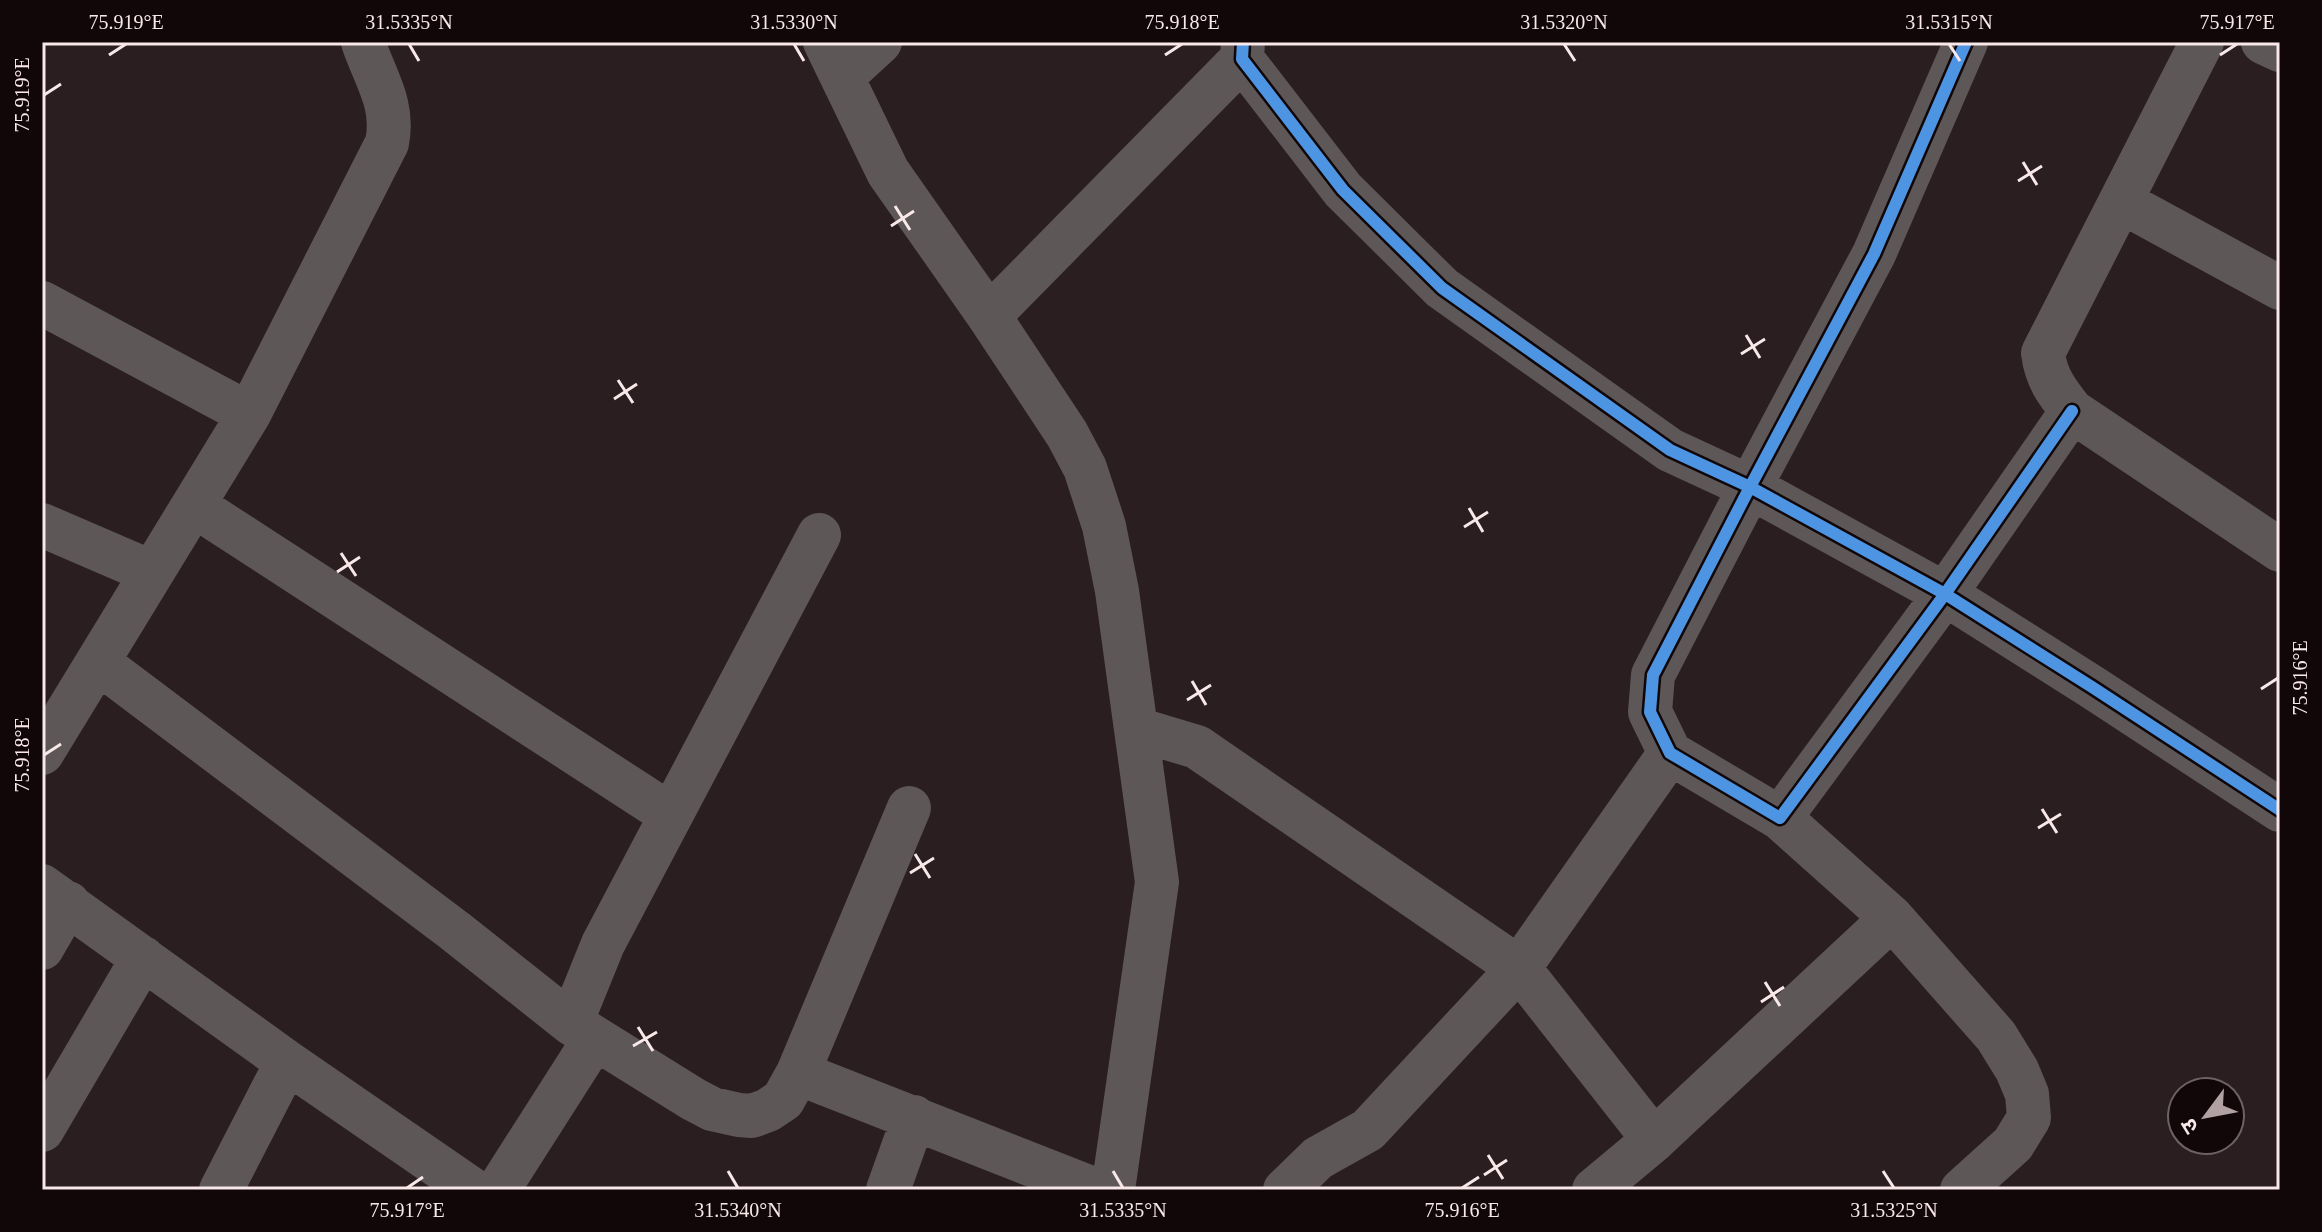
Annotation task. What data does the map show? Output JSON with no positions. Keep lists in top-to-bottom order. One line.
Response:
{"north":"bottom left","coordinates":["75.919°E","31.5335°N","31.5330°N","75.918°E","31.5320°N","31.5315°N","75.917°E","75.916°E","31.5340°N","31.5325°N"]}
